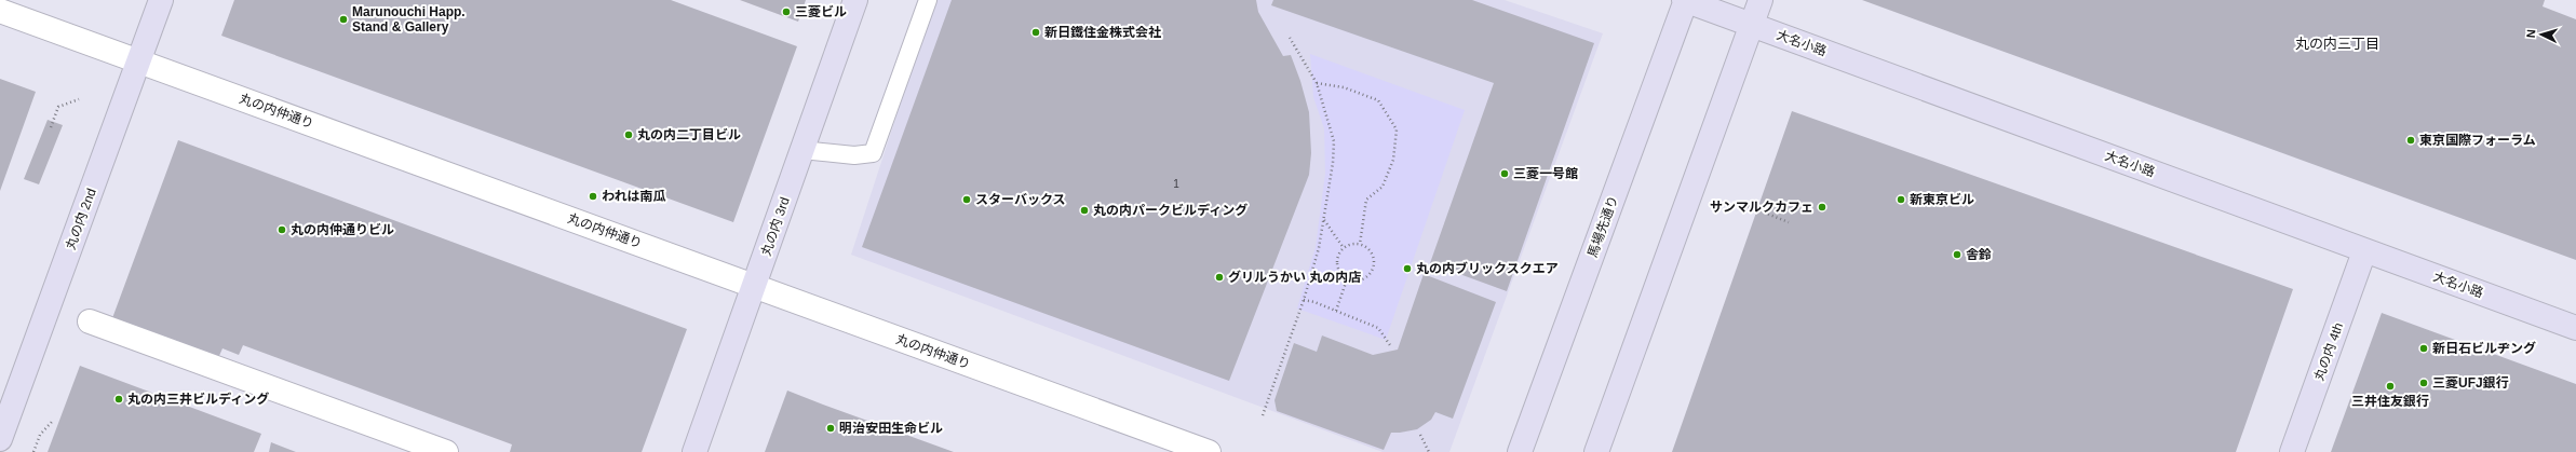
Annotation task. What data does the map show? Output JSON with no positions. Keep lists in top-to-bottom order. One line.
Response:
{"streets":{"main road":["大名小路","丸の内 2nd","丸の内 3rd","馬場先通り","丸の内 4th"],"street":["丸の内仲通り"]},"crossings":[["大名小路","馬場先通り"],["大名小路","丸の内 4th"],["丸の内仲通り","丸の内 2nd"],["丸の内仲通り","丸の内 3rd"]],"districts":["丸の内三丁目"],"places":["三菱ビル","Marunouchi Happ. Stand & Gallery","新日鐵住金株式会社","丸の内二丁目ビル","東京国際フォーラム","三菱一号館","われは南瓜","スターバックス","新東京ビル","サンマルクカフェ","丸の内パークビルディング","丸の内仲通りビル","舎鈴","丸の内ブリックスクエア","グリルうかい 丸の内店","新日石ビルヂング","三菱UFJ銀行","三井住友銀行","丸の内三井ビルディング","明治安田生命ビル"],"house_numbers":["1"],"north":"left"}
